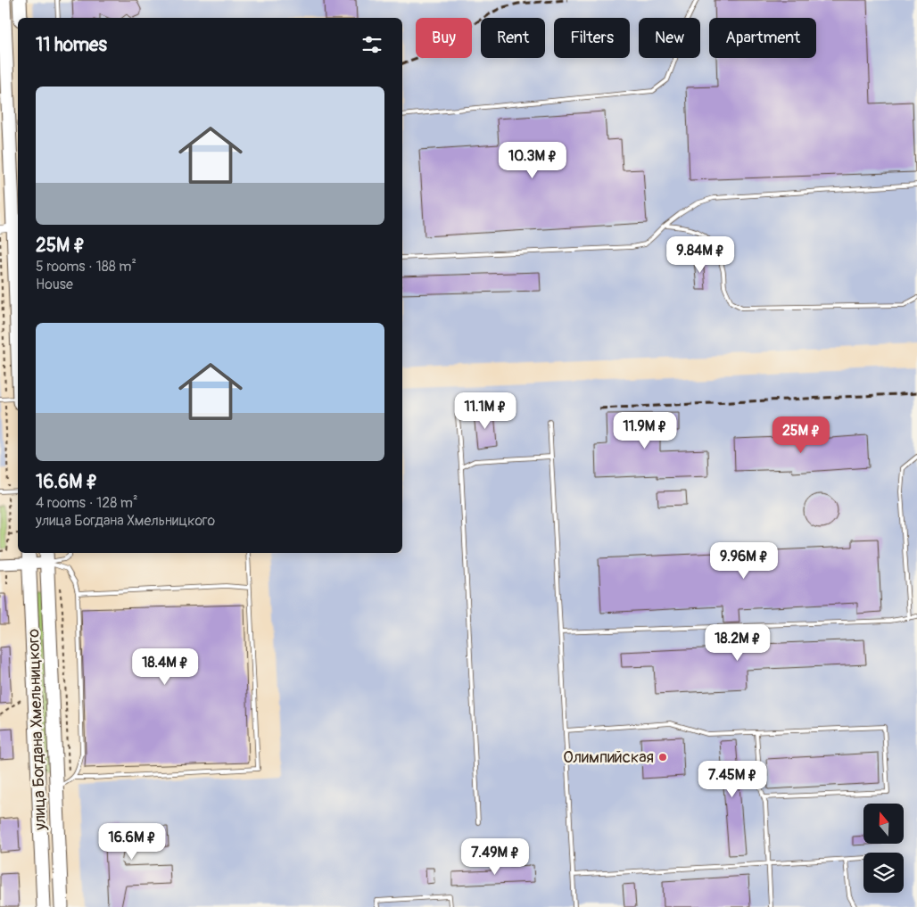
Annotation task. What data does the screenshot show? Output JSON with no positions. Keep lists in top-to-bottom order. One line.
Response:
{"streets":{"highway":["улица Богдана Хмельницкого"]},"places":["Олимпийская"],"north":"top","page":{"chip":["Buy","Rent","Filters","New","Apartment"],"heading":"11 homes","list":[{"name":"25M ₽","note":"5 rooms · 188 m² · House"},{"name":"16.6M ₽","note":"4 rooms · 128 m² · улица Богдана Хмельницкого"}],"price":["10.3M ₽","9.84M ₽","11.1M ₽","11.9M ₽","25M ₽","9.96M ₽","18.2M ₽","18.4M ₽","7.45M ₽","16.6M ₽","7.49M ₽"]}}
